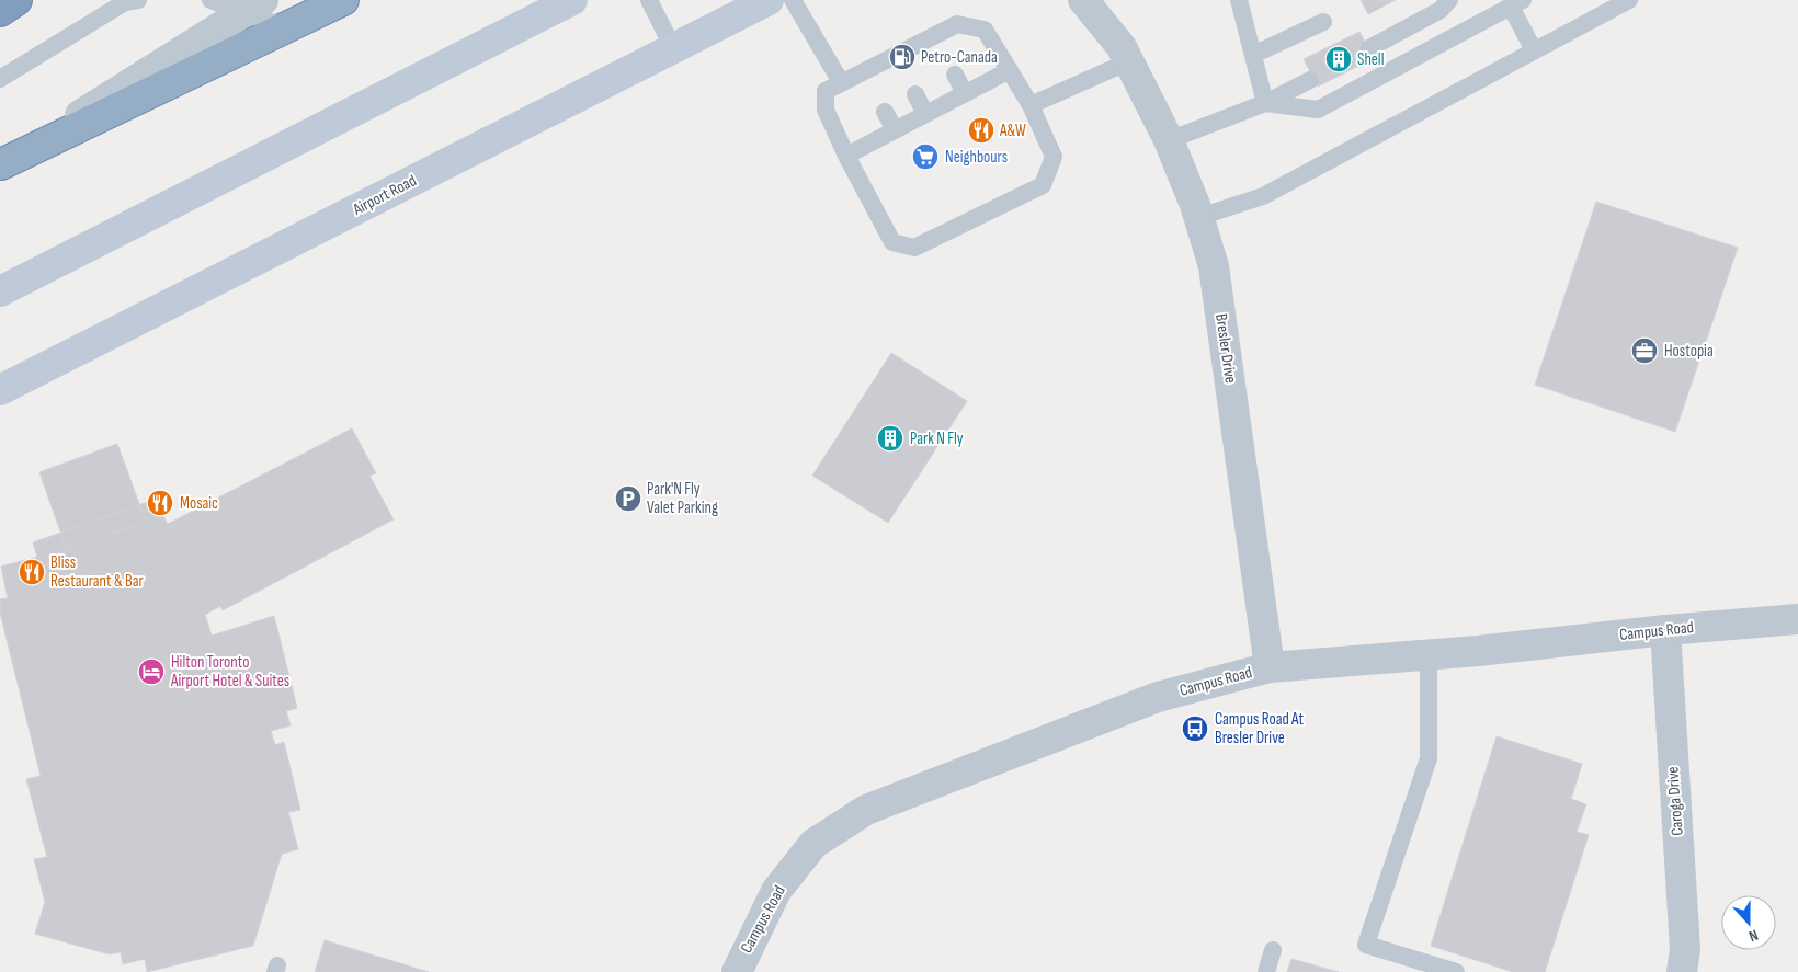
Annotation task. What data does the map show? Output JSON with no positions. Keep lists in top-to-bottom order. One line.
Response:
{"streets":{"main road":["Airport Road"],"street":["Bresler Drive","Campus Road","Caroga Drive"]},"crossings":[["Bresler Drive","Campus Road"],["Campus Road","Caroga Drive"]],"places":{"fuel station":["Petro-Canada"],"building":["Shell","Park N Fly"],"restaurant":["A&W","Mosaic","Bliss Restaurant & Bar"],"supermarket":["Neighbours"],"office":["Hostopia"],"parking":["Park'N Fly Valet Parking"],"hotel":["Hilton Toronto Airport Hotel & Suites"],"bus stop":["Campus Road At Bresler Drive"]},"north":"bottom"}
